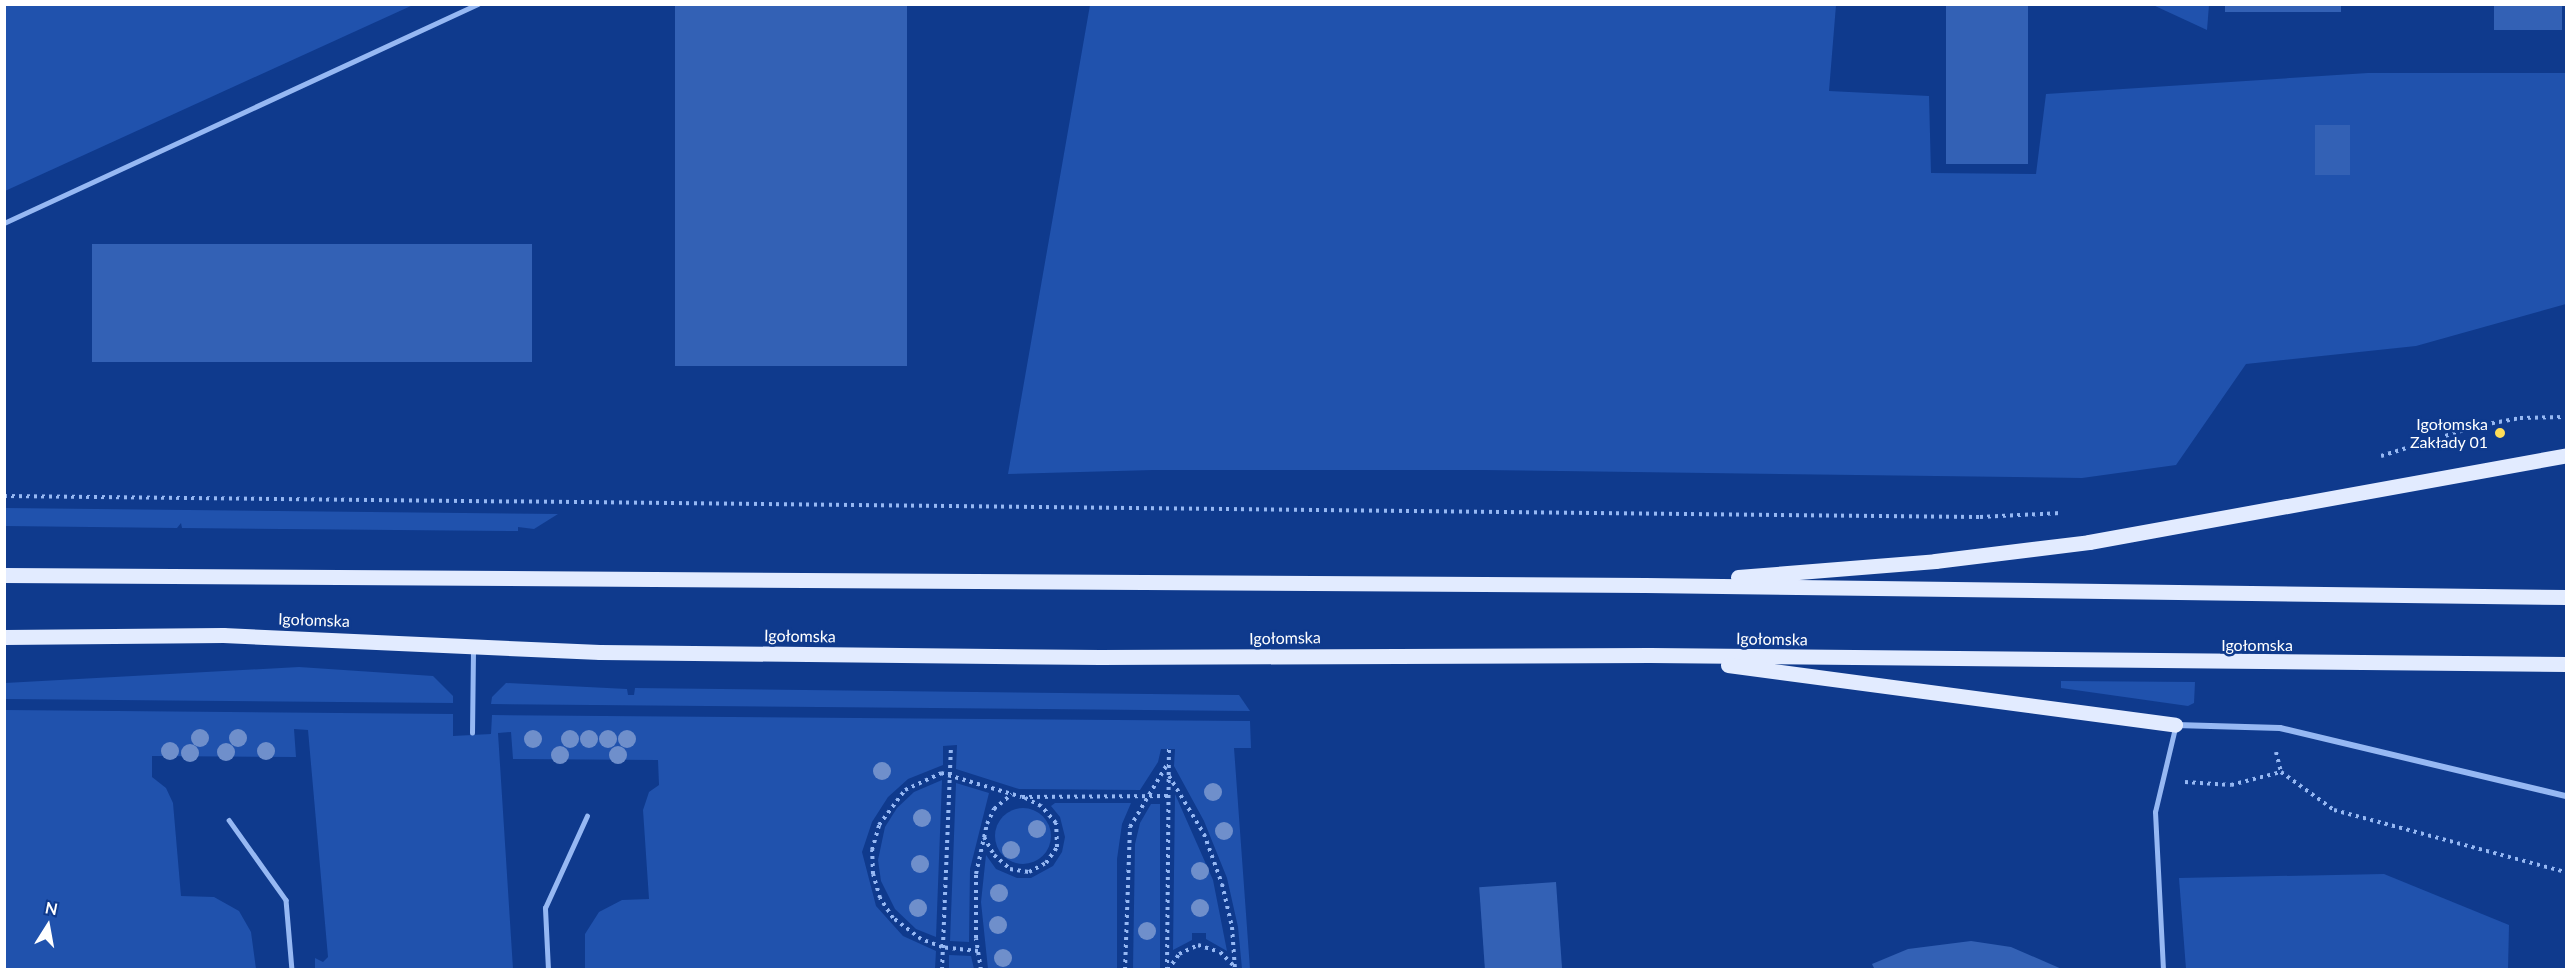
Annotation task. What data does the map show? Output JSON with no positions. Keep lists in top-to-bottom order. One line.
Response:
{"streets":{"main road":["Igołomska"]},"places":["Igołomska Zakłady 01"],"north":"top"}
